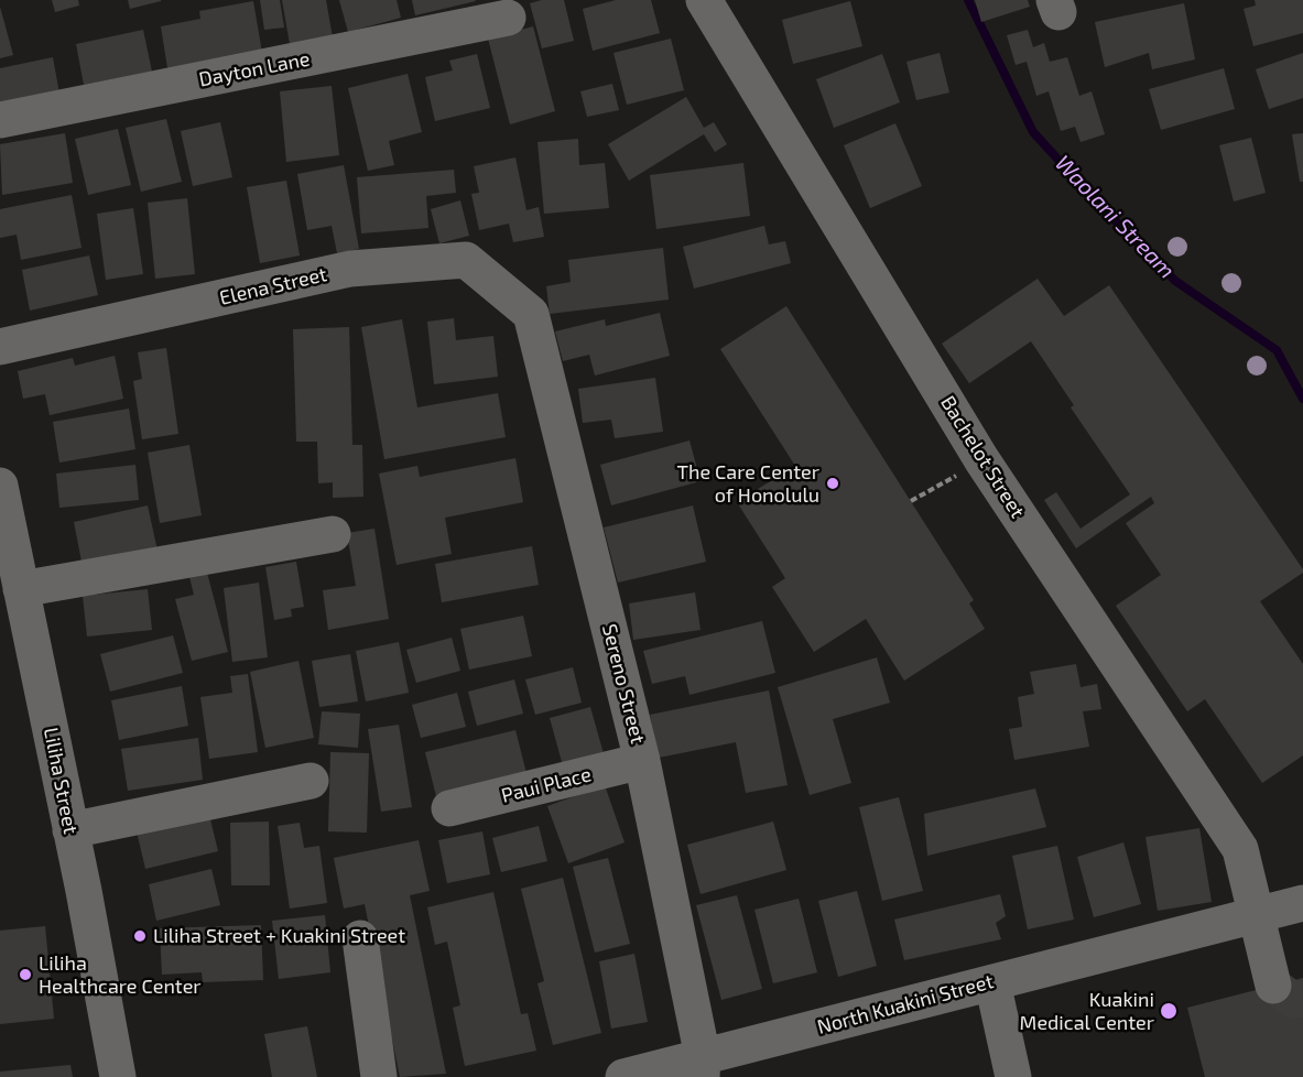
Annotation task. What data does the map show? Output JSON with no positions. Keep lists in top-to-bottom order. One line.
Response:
{"streets":{"street":["Dayton Lane","Elena Street","Bachelot Street","Sereno Street","Liliha Street","Paui Place","North Kuakini Street"]},"crossings":[["Elena Street","Sereno Street"],["Bachelot Street","North Kuakini Street"],["Sereno Street","Paui Place"],["Sereno Street","North Kuakini Street"]],"water":["Waolani Stream"],"places":["The Care Center of Honolulu","Liliha Street + Kuakini Street","Liliha Healthcare Center","Kuakini Medical Center"]}
